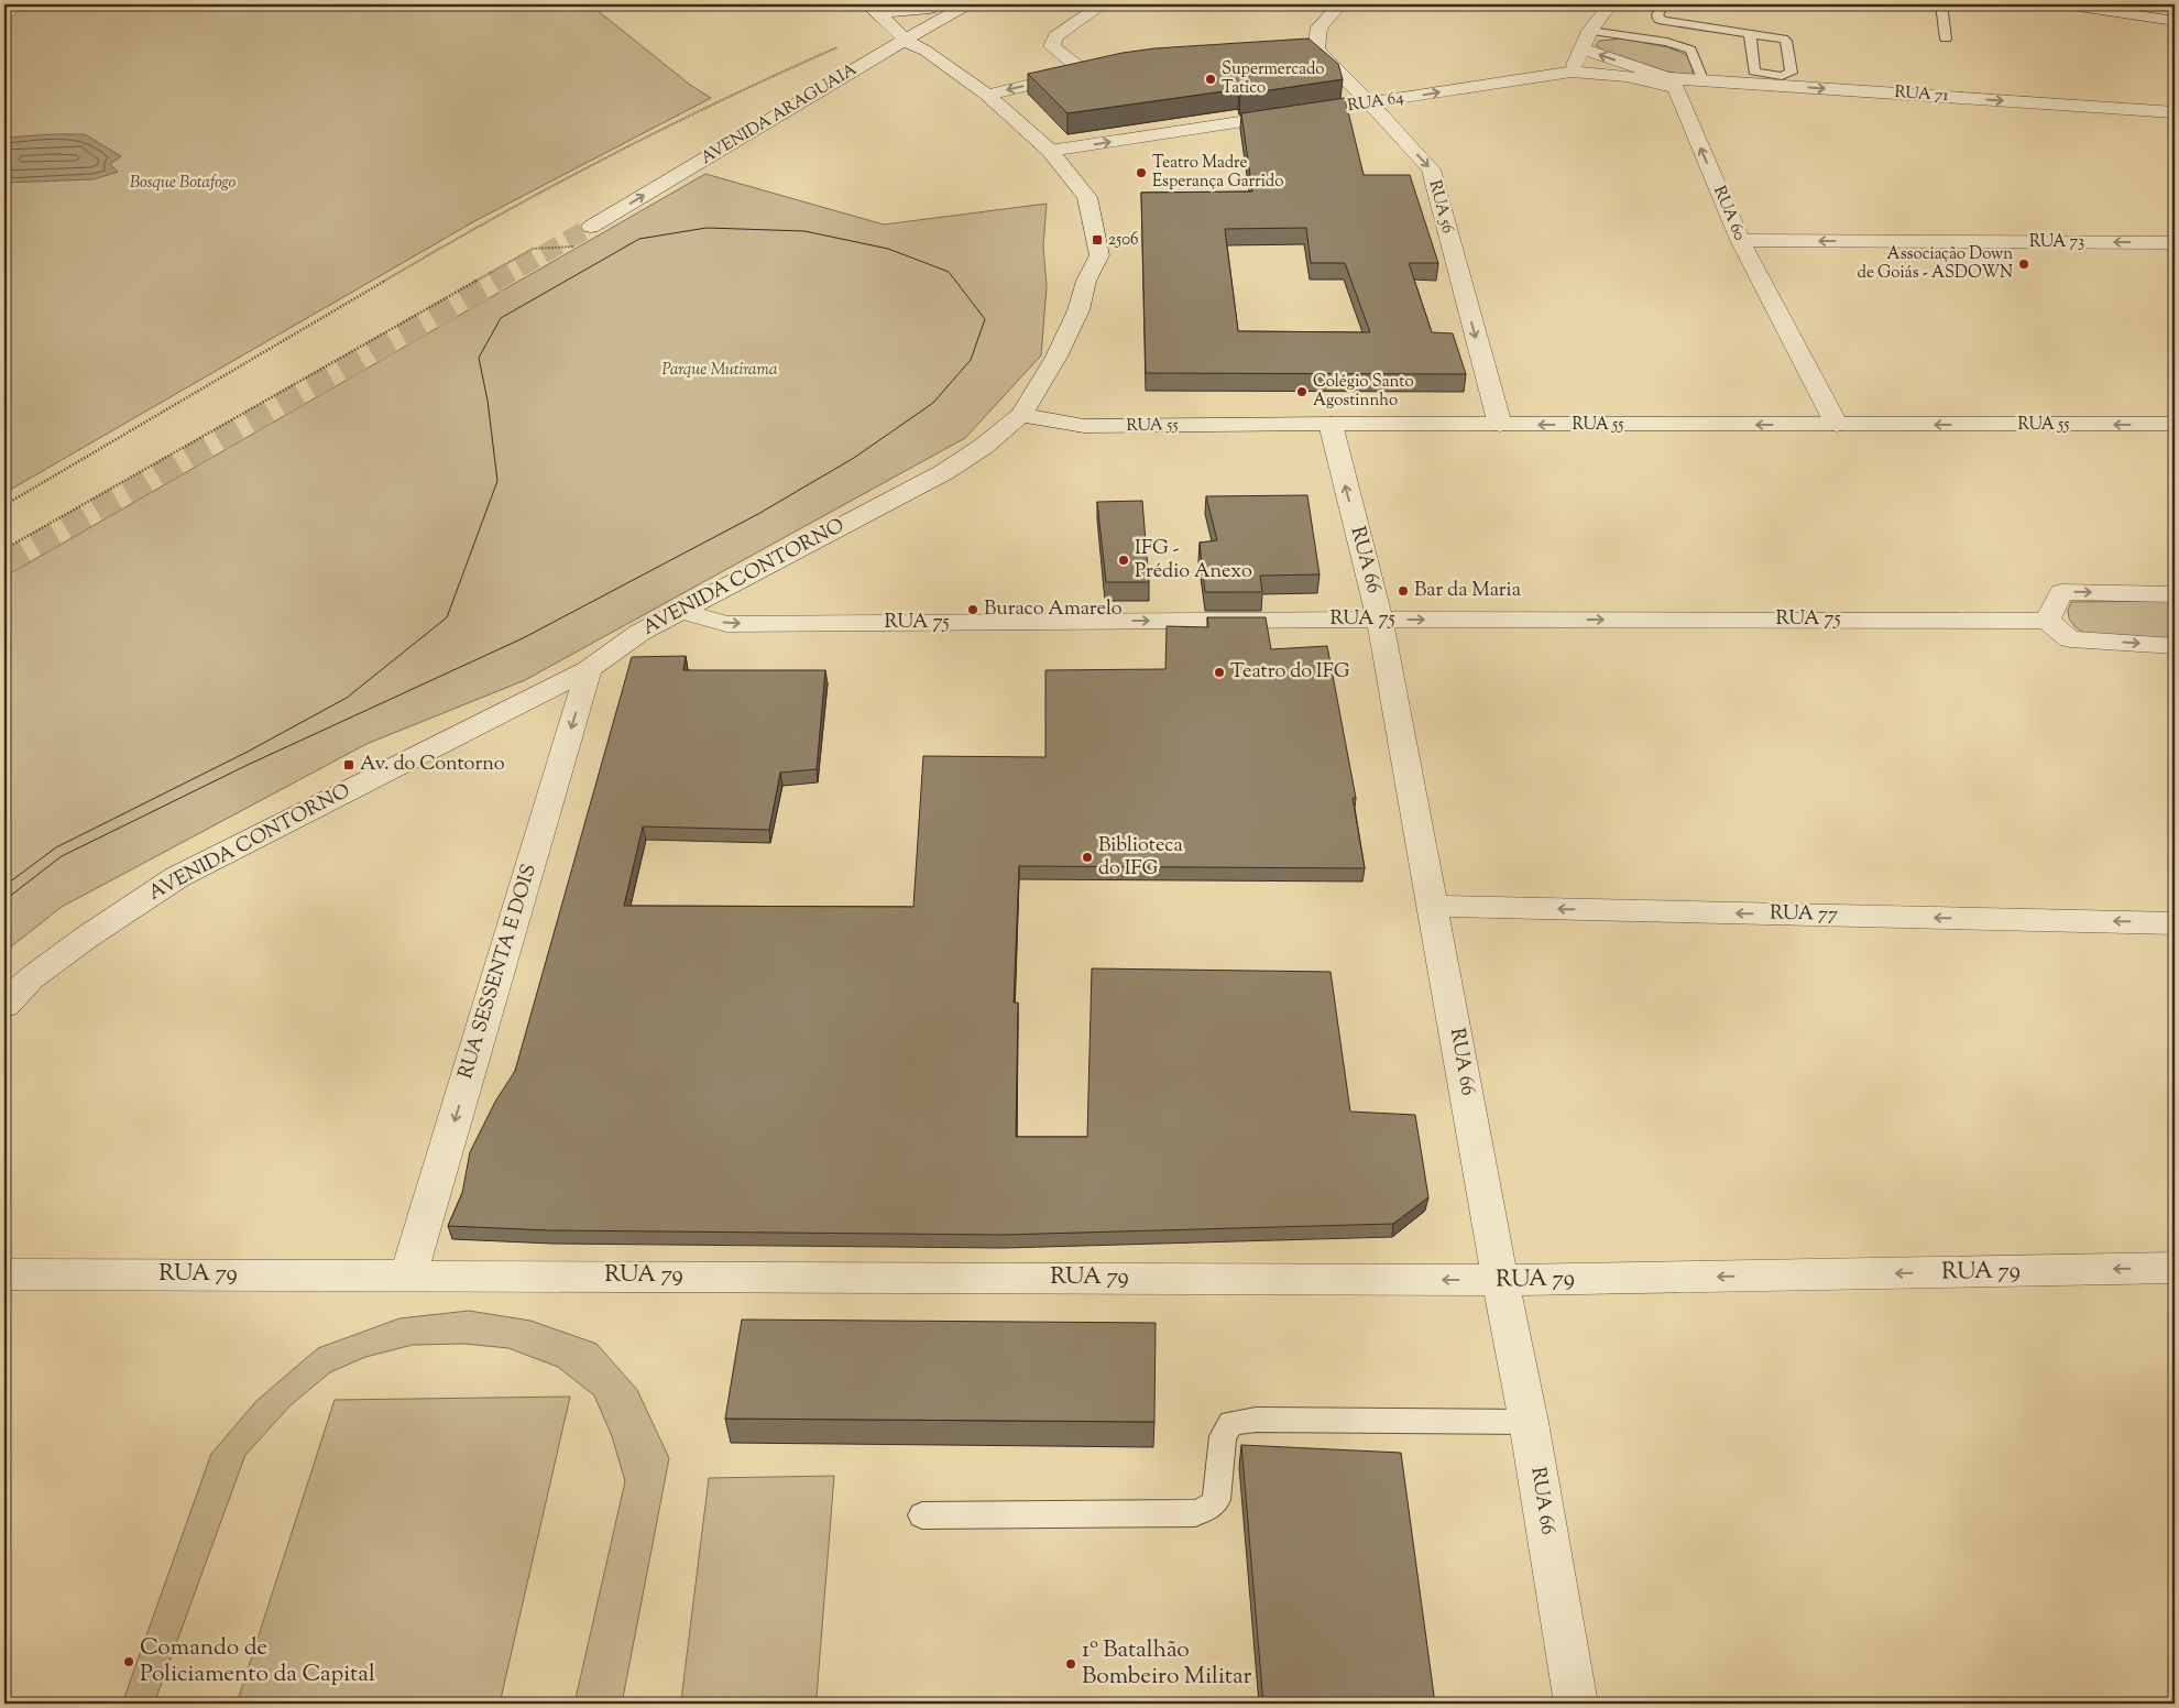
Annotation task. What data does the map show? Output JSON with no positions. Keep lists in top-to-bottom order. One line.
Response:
{"streets":{"street":["RUA 71","RUA 64","AVENIDA ARAGUAIA","RUA 56","RUA 60","RUA 73","RUA 55","RUA 66","AVENIDA CONTORNO","RUA 75","RUA 77","RUA SESSENTA E DOIS","RUA 79"]},"crossings":[["RUA 71","RUA 64"],["RUA 71","RUA 60"],["RUA 64","RUA 56"],["RUA 64","AVENIDA CONTORNO"],["AVENIDA ARAGUAIA","AVENIDA CONTORNO"],["RUA 56","RUA 55"],["RUA 60","RUA 73"],["RUA 60","RUA 55"],["RUA 55","RUA 66"],["RUA 55","AVENIDA CONTORNO"],["RUA 66","RUA 75"],["RUA 66","RUA 77"],["RUA 66","RUA 79"],["AVENIDA CONTORNO","RUA 75"],["AVENIDA CONTORNO","RUA SESSENTA E DOIS"],["RUA SESSENTA E DOIS","RUA 79"]],"one_way":["RUA 71","RUA 64","RUA 56","RUA 60","RUA 73","RUA 55","RUA 75","RUA 77","RUA SESSENTA E DOIS","RUA 79"],"parks":["Bosque Botafogo","Parque Mutirama"],"places":{"other":["Supermercado Tatico","Teatro Madre Esperança Garrido","Associação Down de Goiás - ASDOWN","Colégio Santo Agostinnho","IFG - Prédio Anexo","Bar da Maria","Buraco Amarelo","Teatro do IFG","Biblioteca do IFG","Comando de Policiamento da Capital","1º Batalhão Bombeiro Militar"],"transit":["2506","Av. do Contorno"]}}
